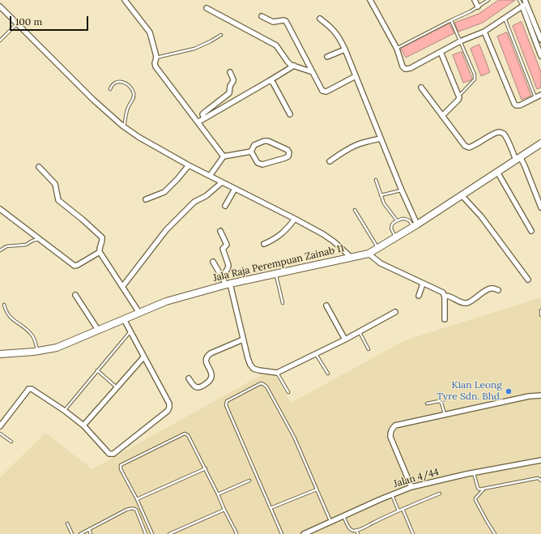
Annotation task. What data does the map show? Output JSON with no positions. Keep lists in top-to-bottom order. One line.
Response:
{"streets":{"main road":["Jala Raja Perempuan Zainab 11"],"street":["Jalan 4/44"]},"places":["Kian Leong Tyre Sdn. Bhd."],"scale_bar":"100 m"}
